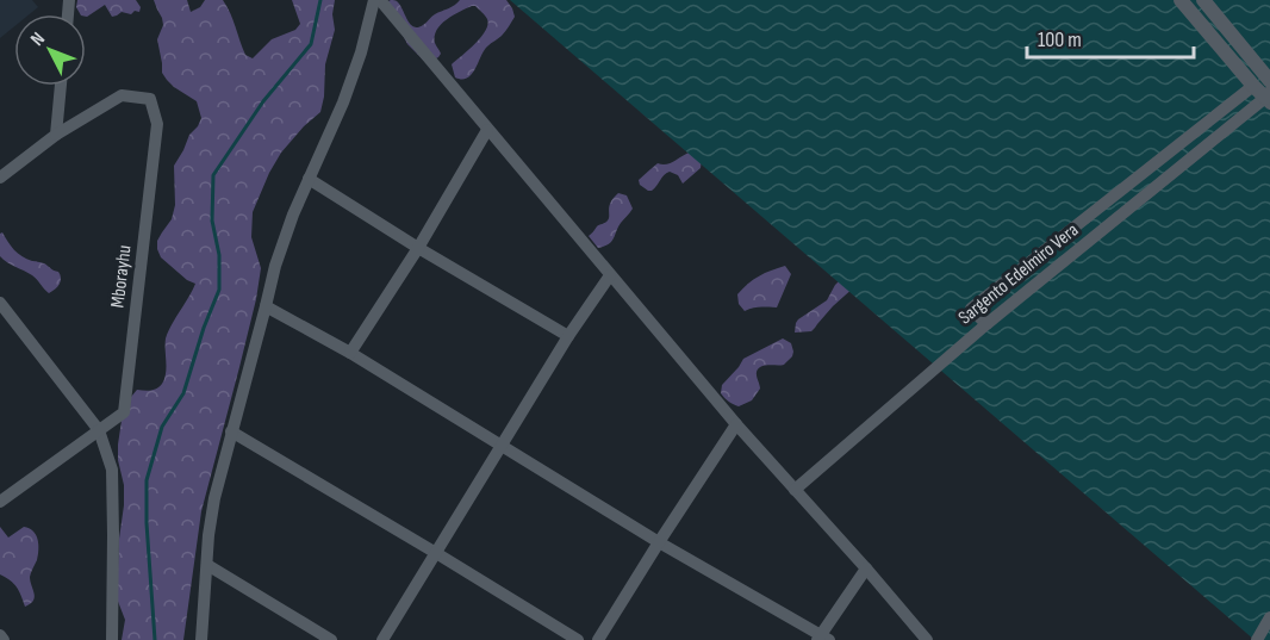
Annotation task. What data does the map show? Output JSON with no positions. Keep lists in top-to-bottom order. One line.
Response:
{"streets":{"street":["Sargento Edelmiro Vera","Mborayhu"]},"scale_bar":"100 m","north":"top left"}
